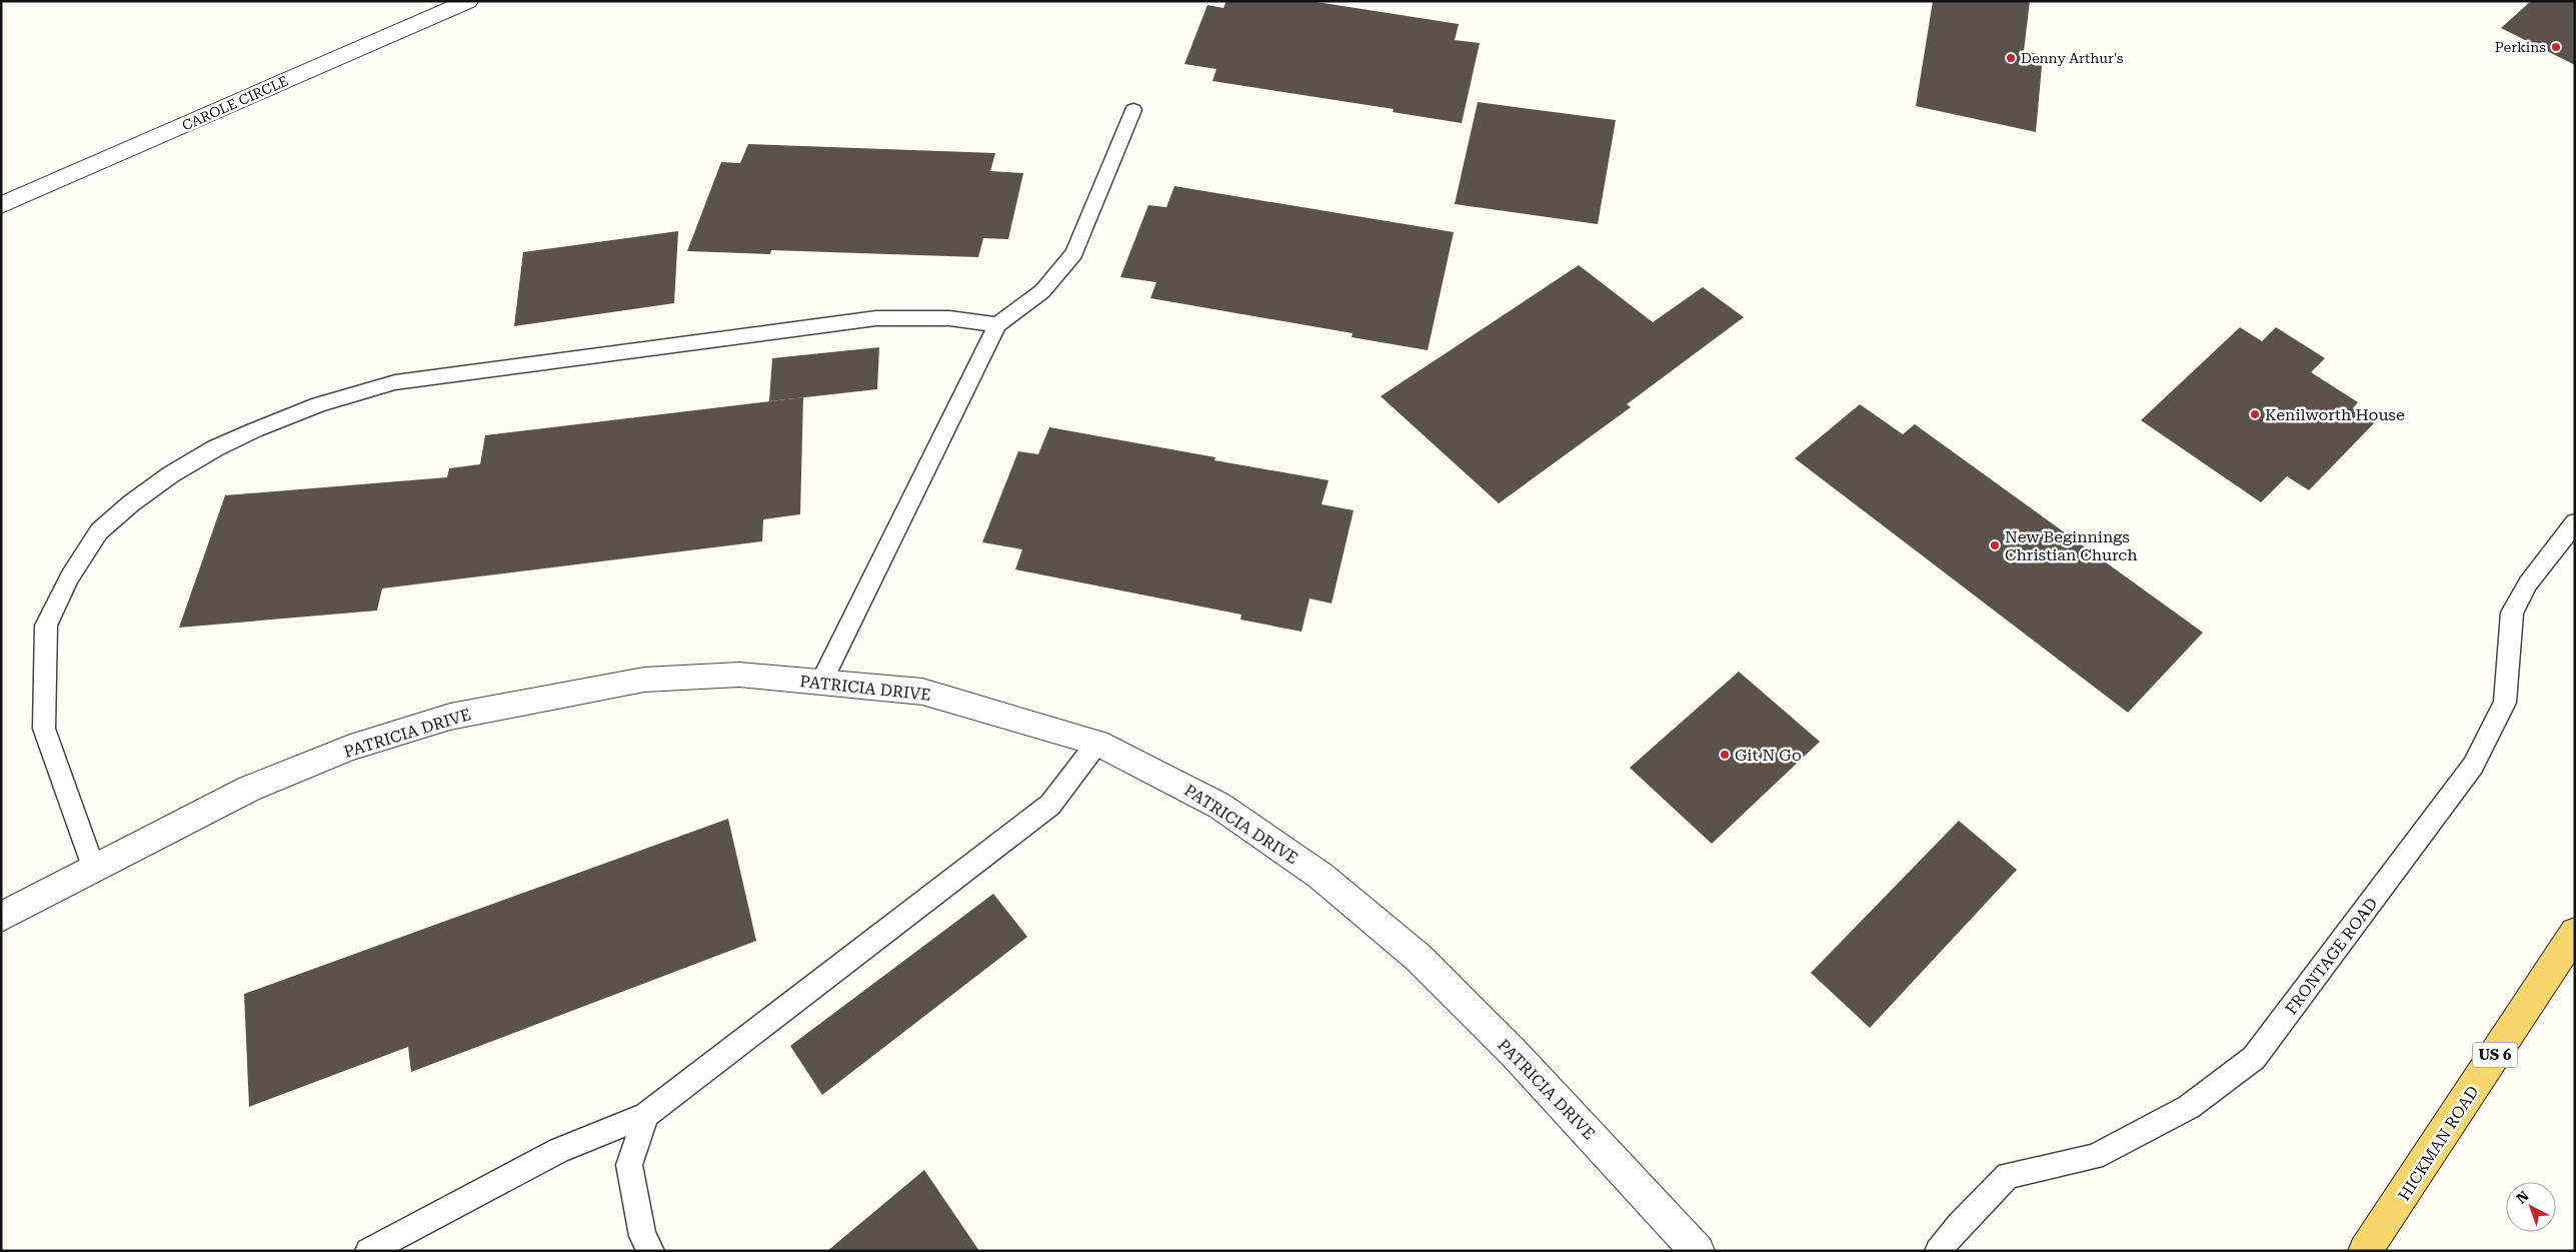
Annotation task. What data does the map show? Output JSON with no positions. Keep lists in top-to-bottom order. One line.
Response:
{"streets":{"main road":["US 6","HICKMAN ROAD"],"street":["CAROLE CIRCLE","PATRICIA DRIVE"],"lane":["FRONTAGE ROAD"]},"places":["Perkins","Denny Arthur's","Kenilworth House","New Beginnings Christian Church","Git N Go"],"north":"top left"}
